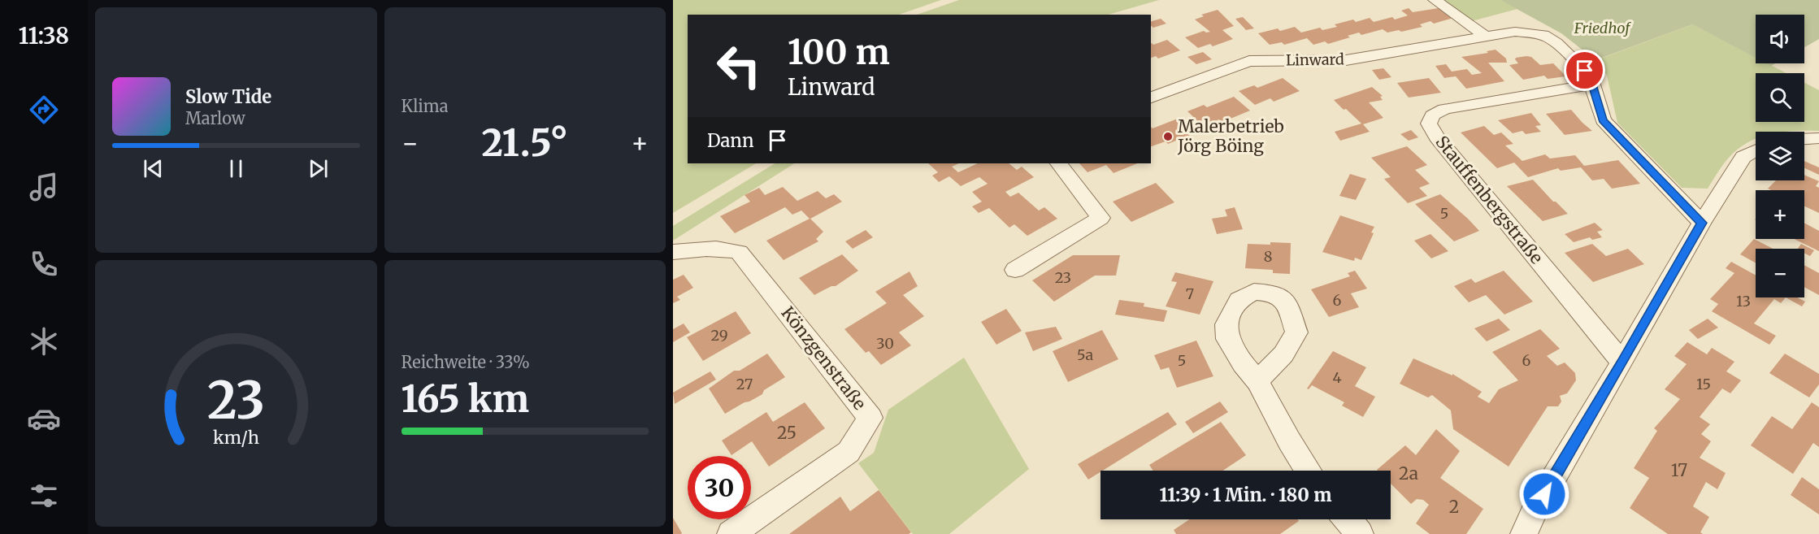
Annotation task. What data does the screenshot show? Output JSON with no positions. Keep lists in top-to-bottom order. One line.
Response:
{"streets":{"street":["Linward","Stauffenbergstraße","Könzgenstraße"]},"crossings":[["Linward","Stauffenbergstraße"]],"parks":["Friedhof"],"places":["Malerbetrieb Jörg Böing"],"house_numbers":["5","8","23","7","6","13","29","30","5a","5","6","4","27","15","25","17","2a","2"],"page":{"tabs":"11:38","tile":["Klima",["Reichweite · 33%","165 km"]],"map_buttons":["+","−"],"turn":["100 m","Linward"],"song":["Slow Tide","Marlow"],"then":"Dann","heat":["−","21.5°","+"],"limit":"30","trip":"11:39 · 1 Min. · 180 m","gauge":["23","km/h"]}}
